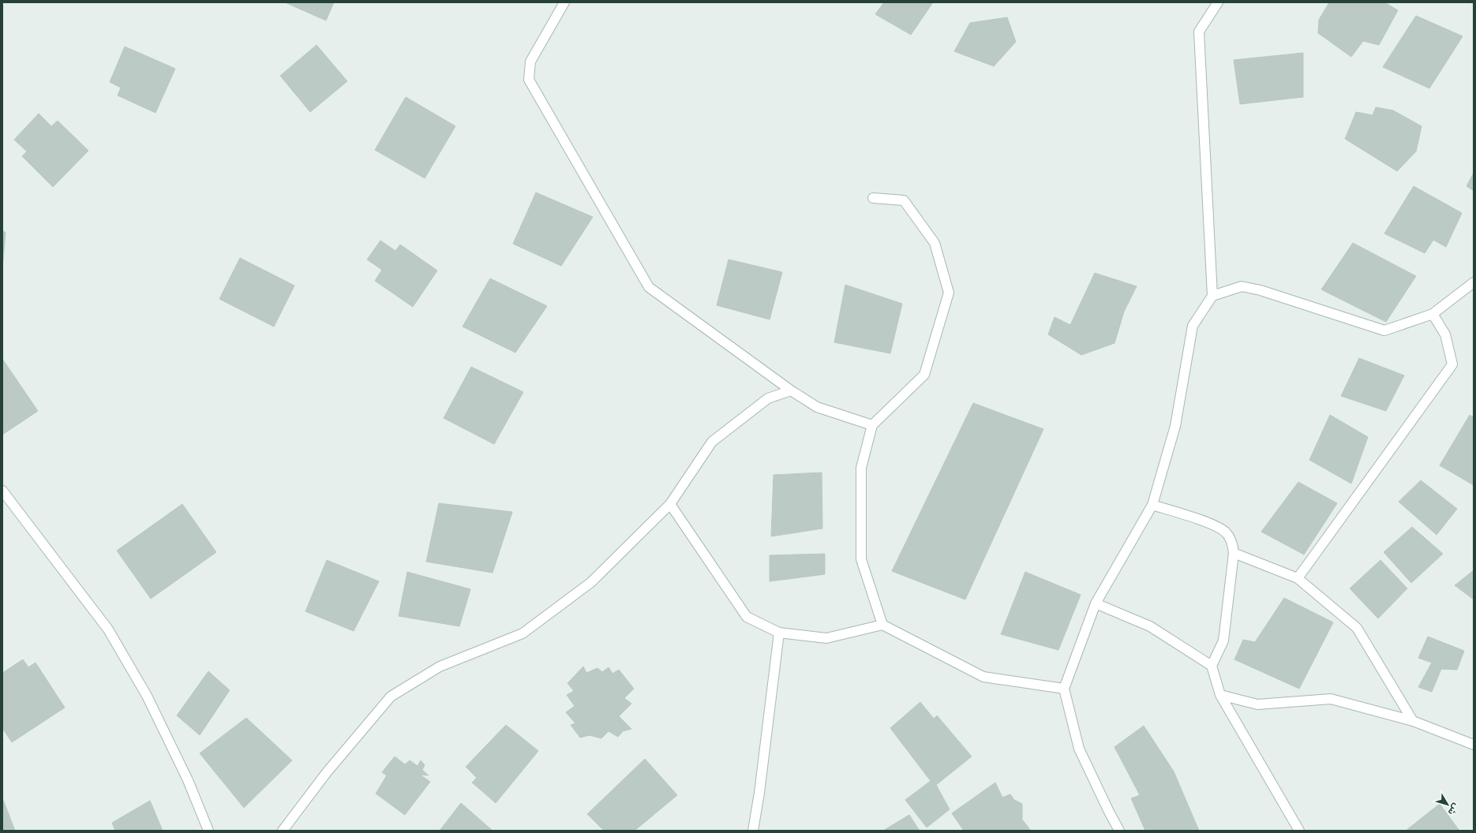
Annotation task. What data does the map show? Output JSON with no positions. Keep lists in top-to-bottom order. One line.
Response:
{"north":"bottom right"}
